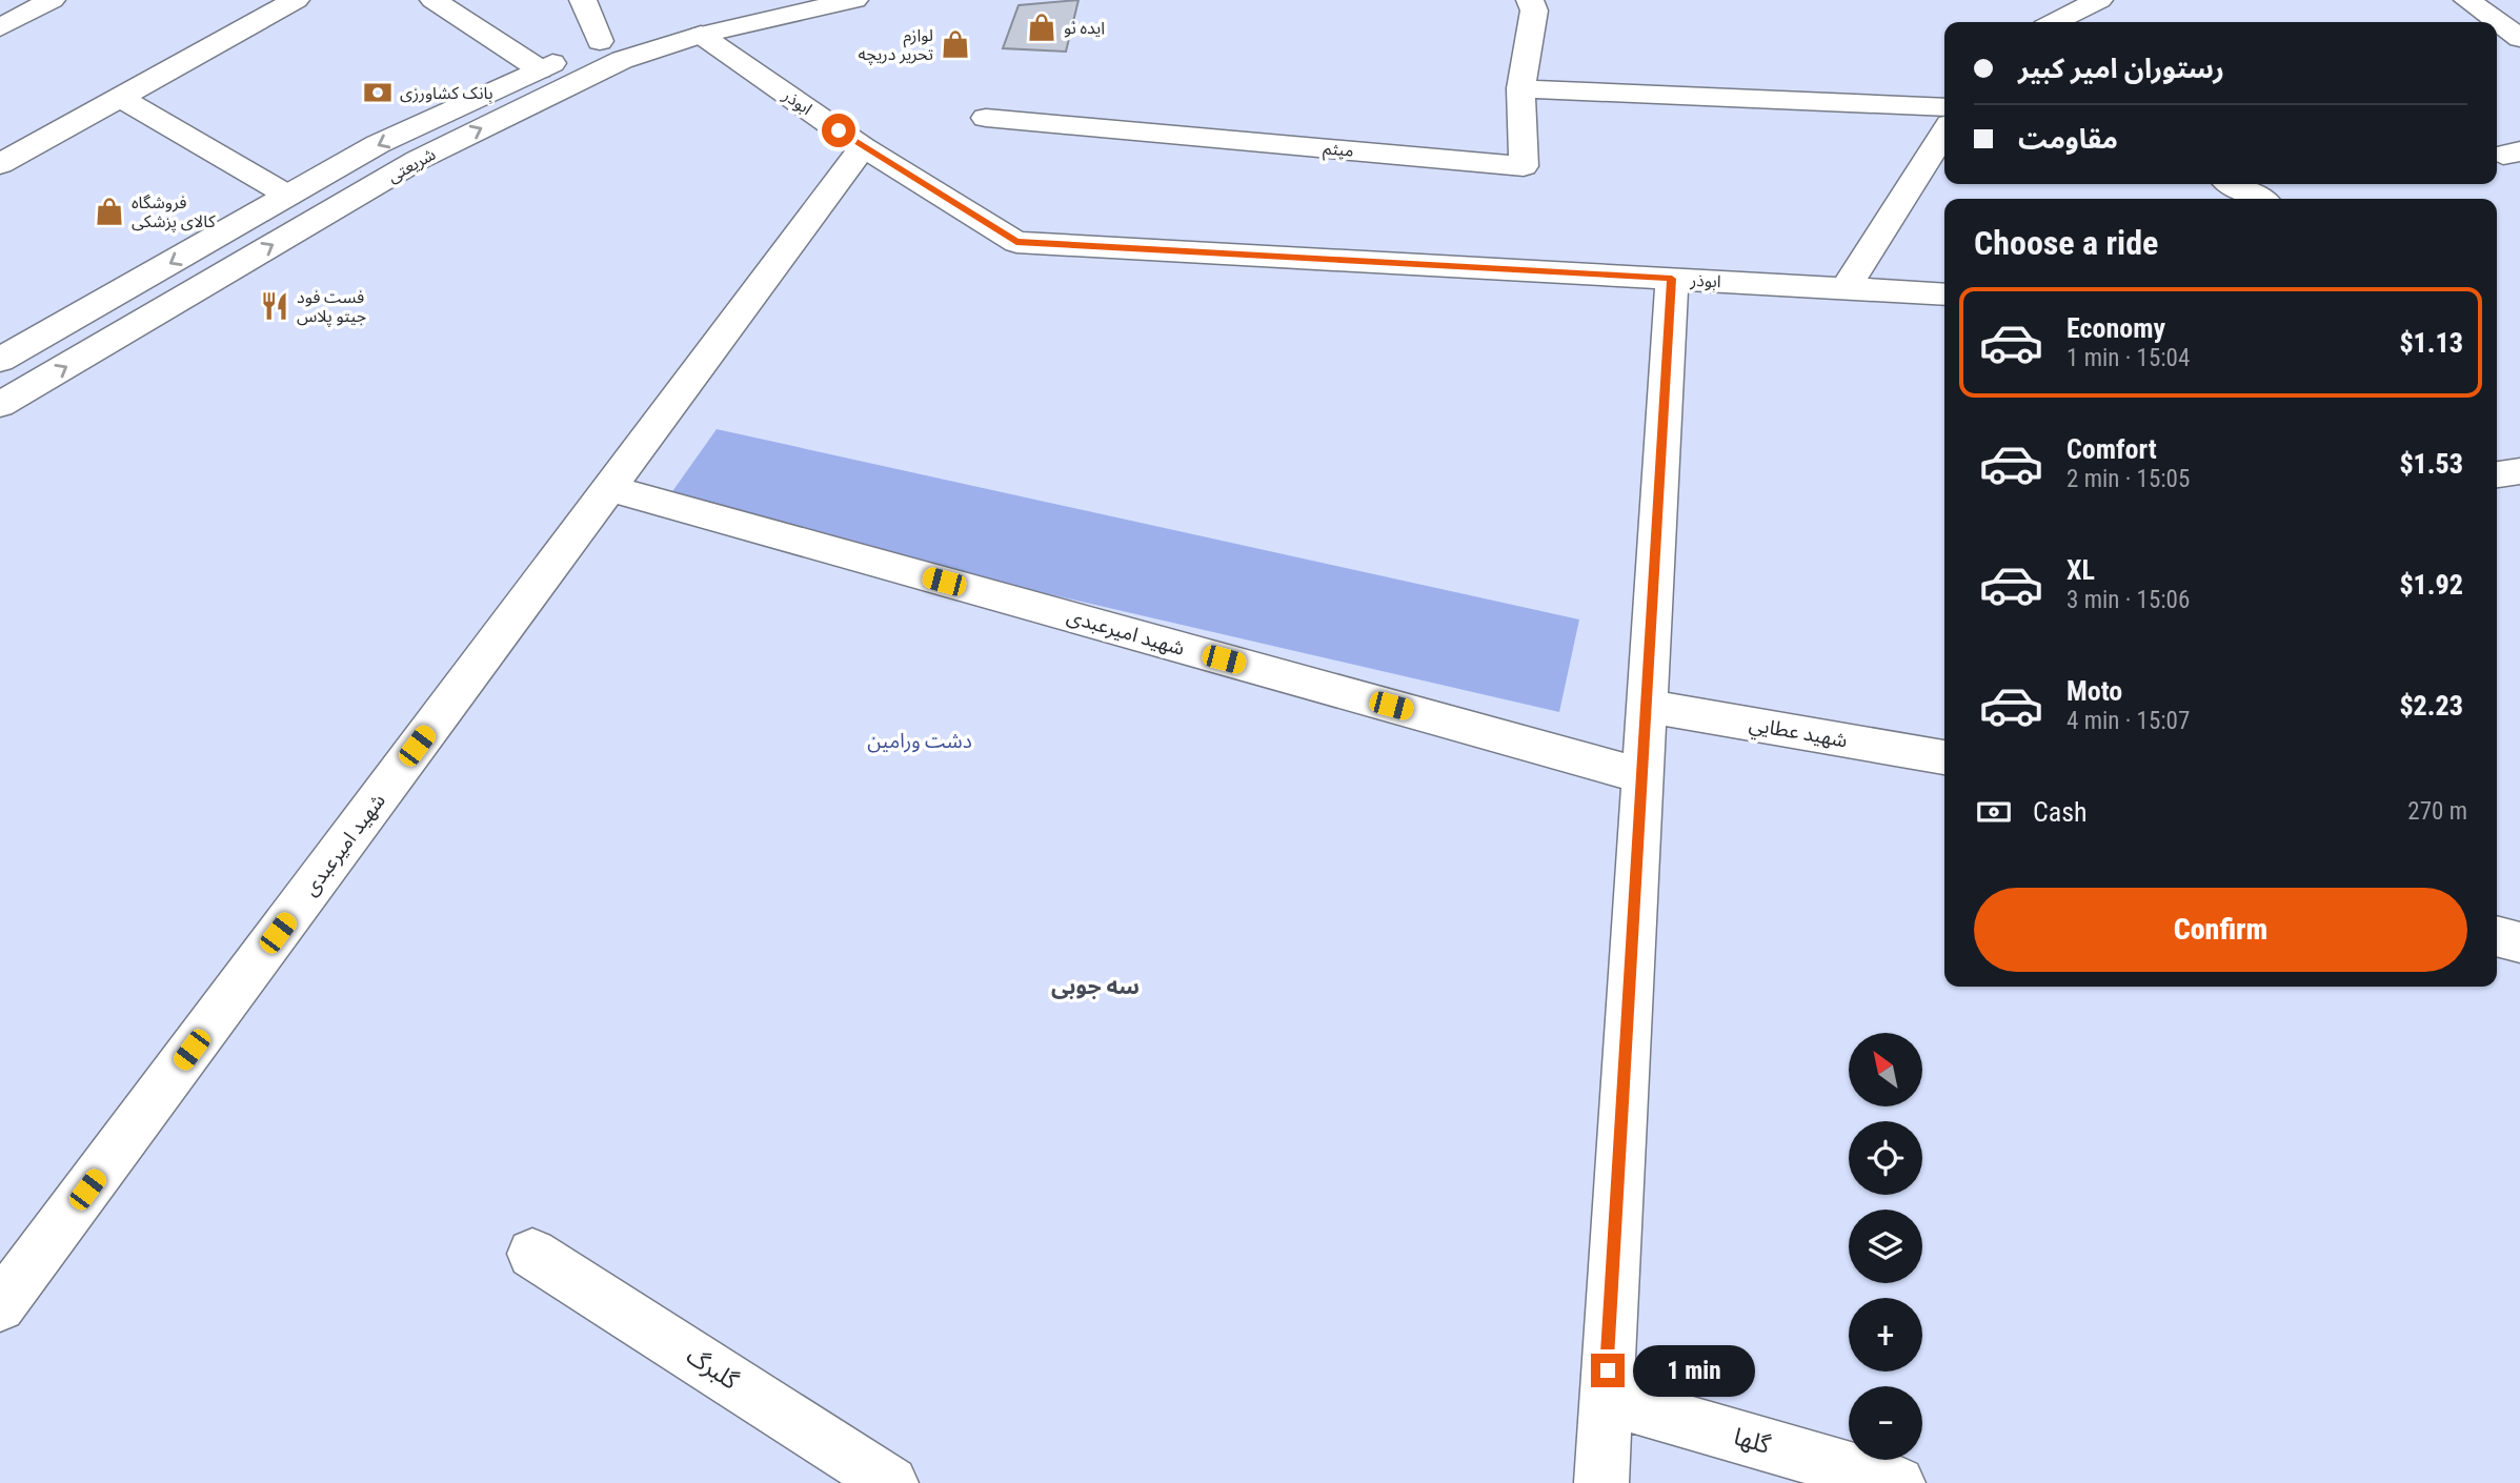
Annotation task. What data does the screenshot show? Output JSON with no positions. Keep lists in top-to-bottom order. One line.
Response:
{"streets":{"street":["ابوذر","میثم","شریعتی","شهید امیرعبدی","شهيد عطايي","گلبرگ","گلها"]},"crossings":[["ابوذر","شریعتی"],["ابوذر","شهید امیرعبدی"]],"districts":["سه جوبی"],"parks":["دشت ورامین"],"places":{"shop":["ایده نو","لوازم تحریر دریچه","فروشگاه کالای پزشکی"],"bank":["بانک کشاورزی"],"restaurant":["فست فود جیتو پلاس"]},"north":"top left","page":{"banner":["رستوران امیر کبیر","مقاومت"],"heading":"Choose a ride","list":[{"name":"Economy","note":"1 min · 15:04","value":"$1.13"},{"name":"Comfort","note":"2 min · 15:05","value":"$1.53"},{"name":"XL","note":"3 min · 15:06","value":"$1.92"},{"name":"Moto","note":"4 min · 15:07","value":"$2.23"}],"pay":["Cash","270 m"],"buttons":"Confirm","map_buttons":["+","−"],"bubble":"1 min"}}
